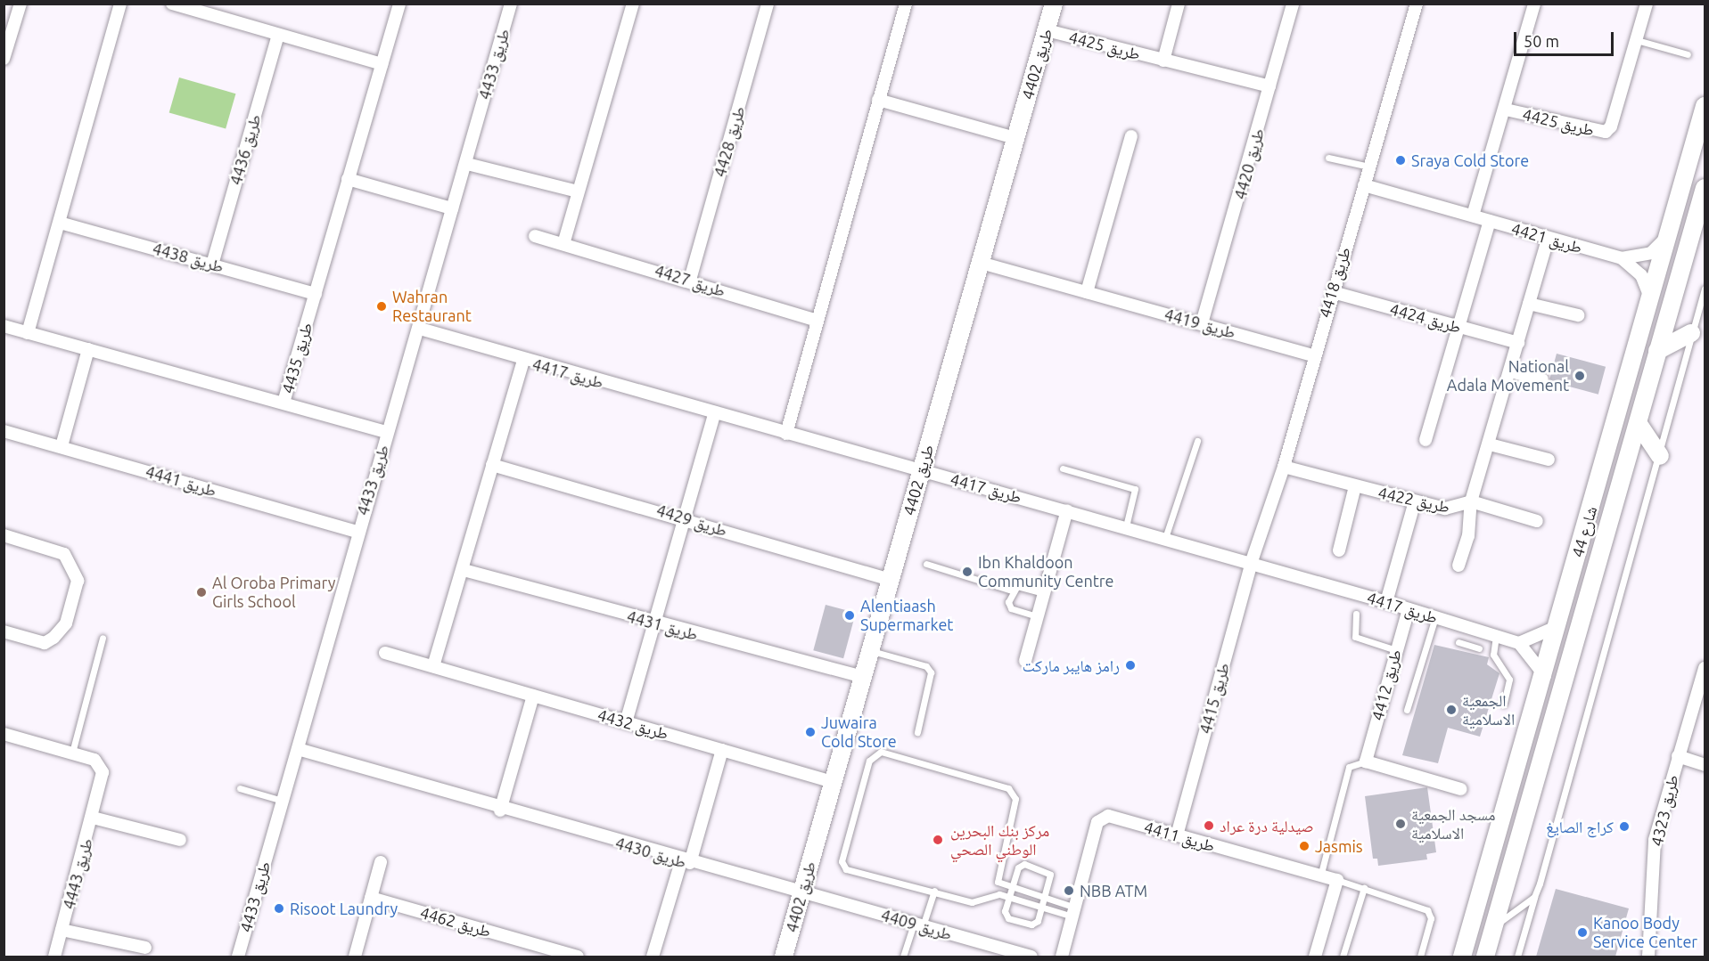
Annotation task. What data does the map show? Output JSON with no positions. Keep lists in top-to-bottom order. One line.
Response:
{"streets":{"main road":["طريق 4402","شارع 44"],"street":["طريق 4425","طريق 4433","طريق 4428","طريق 4436","طريق 4420","طريق 4421","طريق 4438","طريق 4427","طريق 4418","طريق 4424","طريق 4419","طريق 4435","طريق 4417","طريق 4441","طريق 4422","طريق 4429","طريق 4431","طريق 4412","طريق 4415","طريق 4432","طريق 4323","طريق 4411","طريق 4430","طريق 4443","طريق 4462","طريق 4409"]},"crossings":[["طريق 4425","طريق 4402"],["طريق 4425","طريق 4420"],["طريق 4433","طريق 4417"],["طريق 4433","طريق 4441"],["طريق 4433","طريق 4430"],["طريق 4402","طريق 4419"],["طريق 4402","طريق 4417"],["طريق 4402","طريق 4429"],["طريق 4402","طريق 4431"],["طريق 4402","طريق 4432"],["طريق 4402","طريق 4430"],["طريق 4402","طريق 4409"],["طريق 4428","طريق 4427"],["طريق 4436","طريق 4438"],["طريق 4420","طريق 4419"],["طريق 4421","طريق 4418"],["طريق 4421","طريق 4422"],["طريق 4421","شارع 44"],["طريق 4438","طريق 4435"],["طريق 4418","طريق 4424"],["طريق 4418","طريق 4419"],["طريق 4418","طريق 4417"],["طريق 4418","طريق 4422"],["طريق 4418","طريق 4415"],["طريق 4424","طريق 4422"],["طريق 4417","طريق 4412"],["طريق 4417","طريق 4415"],["طريق 4415","طريق 4411"],["طريق 4430","طريق 4409"]],"places":["Sraya Cold Store","Wahran Restaurant","National Adala Movement","Ibn Khaldoon Community Centre","Al Oroba Primary Girls School","Alentiaash Supermarket","رامز هايبر ماركت","الجمعية الاسلامية","Juwaira Cold Store","مسجد الجمعية الاسلامية","صيدلية درة عراد","كراج الصايغ","مركز بنك البحرين الوطني الصحي","Jasmis","NBB ATM","Risoot Laundry","Kanoo Body Service Center"],"scale_bar":"50 m"}
